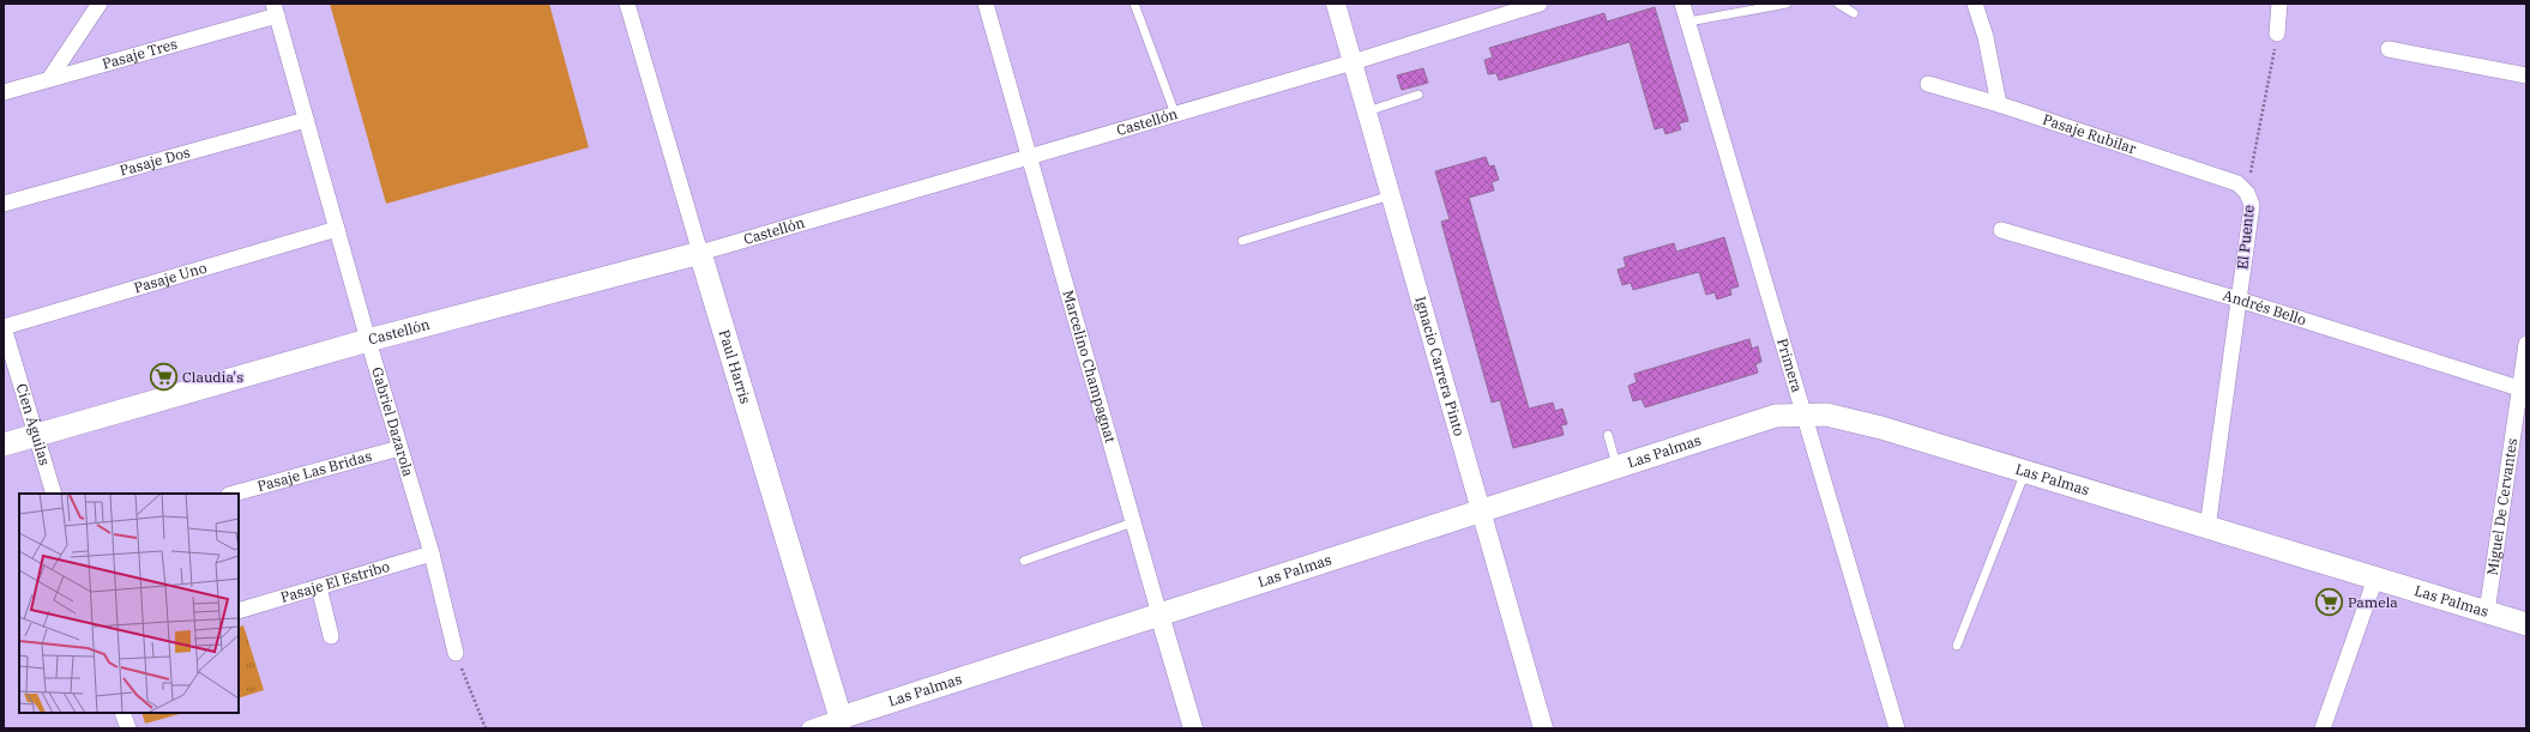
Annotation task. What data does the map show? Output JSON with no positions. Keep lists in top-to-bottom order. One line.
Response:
{"streets":{"main road":["Castellón","Paul Harris","Las Palmas"],"street":["Pasaje Tres","Pasaje Rubilar","Pasaje Dos","El Puente","Pasaje Uno","Andrés Bello","Ignacio Carrera Pinto","Marcelino Champagnat","Primera","Gabriel Dazarola","Cien Águilas","Pasaje Las Bridas","Miguel De Cervantes","Pasaje El Estribo"]},"crossings":[["Pasaje Tres","Gabriel Dazarola"],["Castellón","Ignacio Carrera Pinto"],["Castellón","Paul Harris"],["Castellón","Marcelino Champagnat"],["Castellón","Gabriel Dazarola"],["Castellón","Cien Águilas"],["Pasaje Rubilar","El Puente"],["Pasaje Dos","Gabriel Dazarola"],["El Puente","Andrés Bello"],["El Puente","Las Palmas"],["Pasaje Uno","Gabriel Dazarola"],["Pasaje Uno","Cien Águilas"],["Andrés Bello","Miguel De Cervantes"],["Ignacio Carrera Pinto","Las Palmas"],["Paul Harris","Las Palmas"],["Marcelino Champagnat","Las Palmas"],["Primera","Las Palmas"],["Gabriel Dazarola","Pasaje Las Bridas"],["Gabriel Dazarola","Pasaje El Estribo"],["Las Palmas","Miguel De Cervantes"]],"places":{"supermarket":["Claudia's","Pamela"]}}
